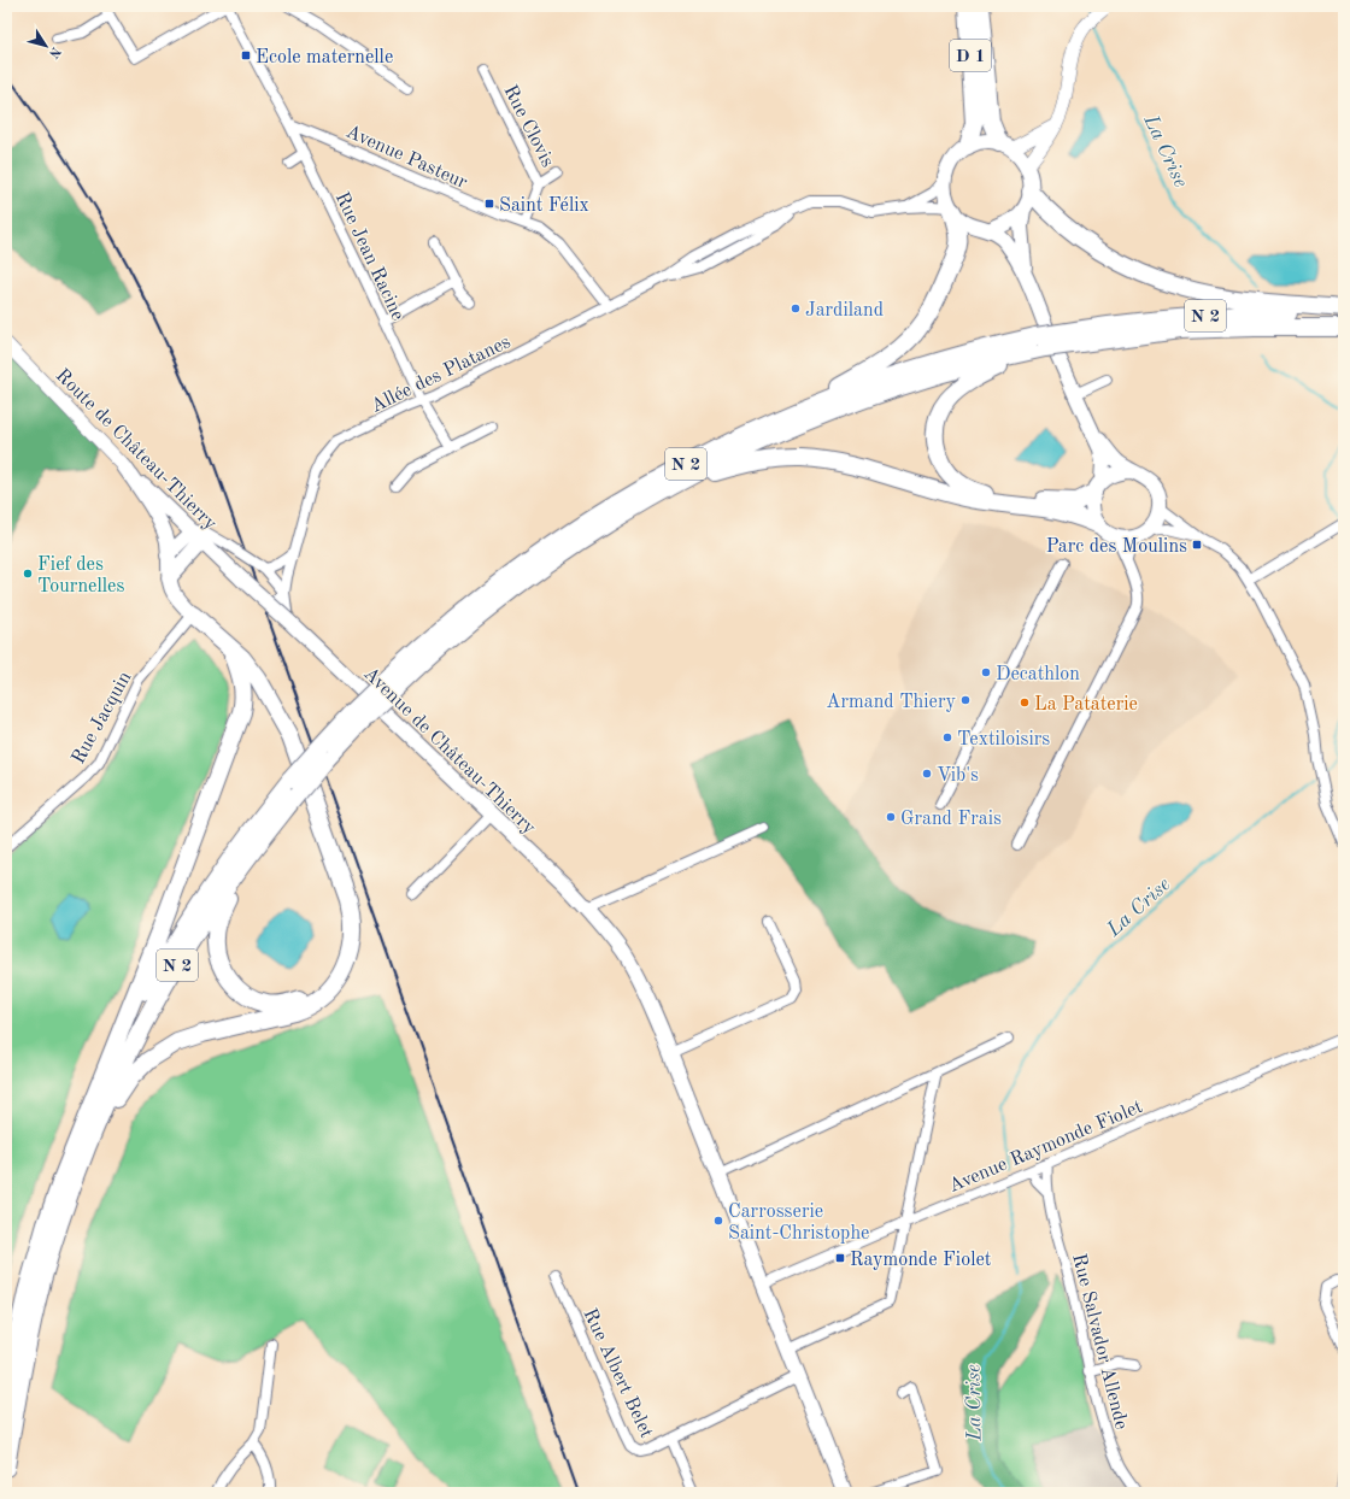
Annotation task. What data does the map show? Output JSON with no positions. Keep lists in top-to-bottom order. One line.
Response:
{"streets":{"highway":["D 1","N 2"],"main road":["Route de Château-Thierry","Avenue de Château-Thierry"],"street":["Rue Clovis","Avenue Pasteur","Rue Jean Racine","Allée des Platanes","Rue Jacquin","Avenue Raymonde Fiolet","Rue Salvador Allende","Rue Albert Belet"]},"crossings":[["D 1","Allée des Platanes"],["Rue Clovis","Avenue Pasteur"],["Avenue Pasteur","Rue Jean Racine"],["Avenue Pasteur","Allée des Platanes"],["Rue Jean Racine","Allée des Platanes"],["Allée des Platanes","Avenue de Château-Thierry"],["Route de Château-Thierry","Avenue de Château-Thierry"],["Avenue de Château-Thierry","Avenue Raymonde Fiolet"],["Avenue de Château-Thierry","Rue Albert Belet"],["Avenue Raymonde Fiolet","Rue Salvador Allende"]],"water":["La Crise"],"places":{"transit":["Ecole maternelle","Saint Félix","Parc des Moulins","Raymonde Fiolet"],"other":["Jardiland","Fief des Tournelles","Decathlon","Armand Thiery","La Pataterie","Textiloisirs","Vib's","Grand Frais","Carrosserie Saint-Christophe"]},"north":"bottom right"}
